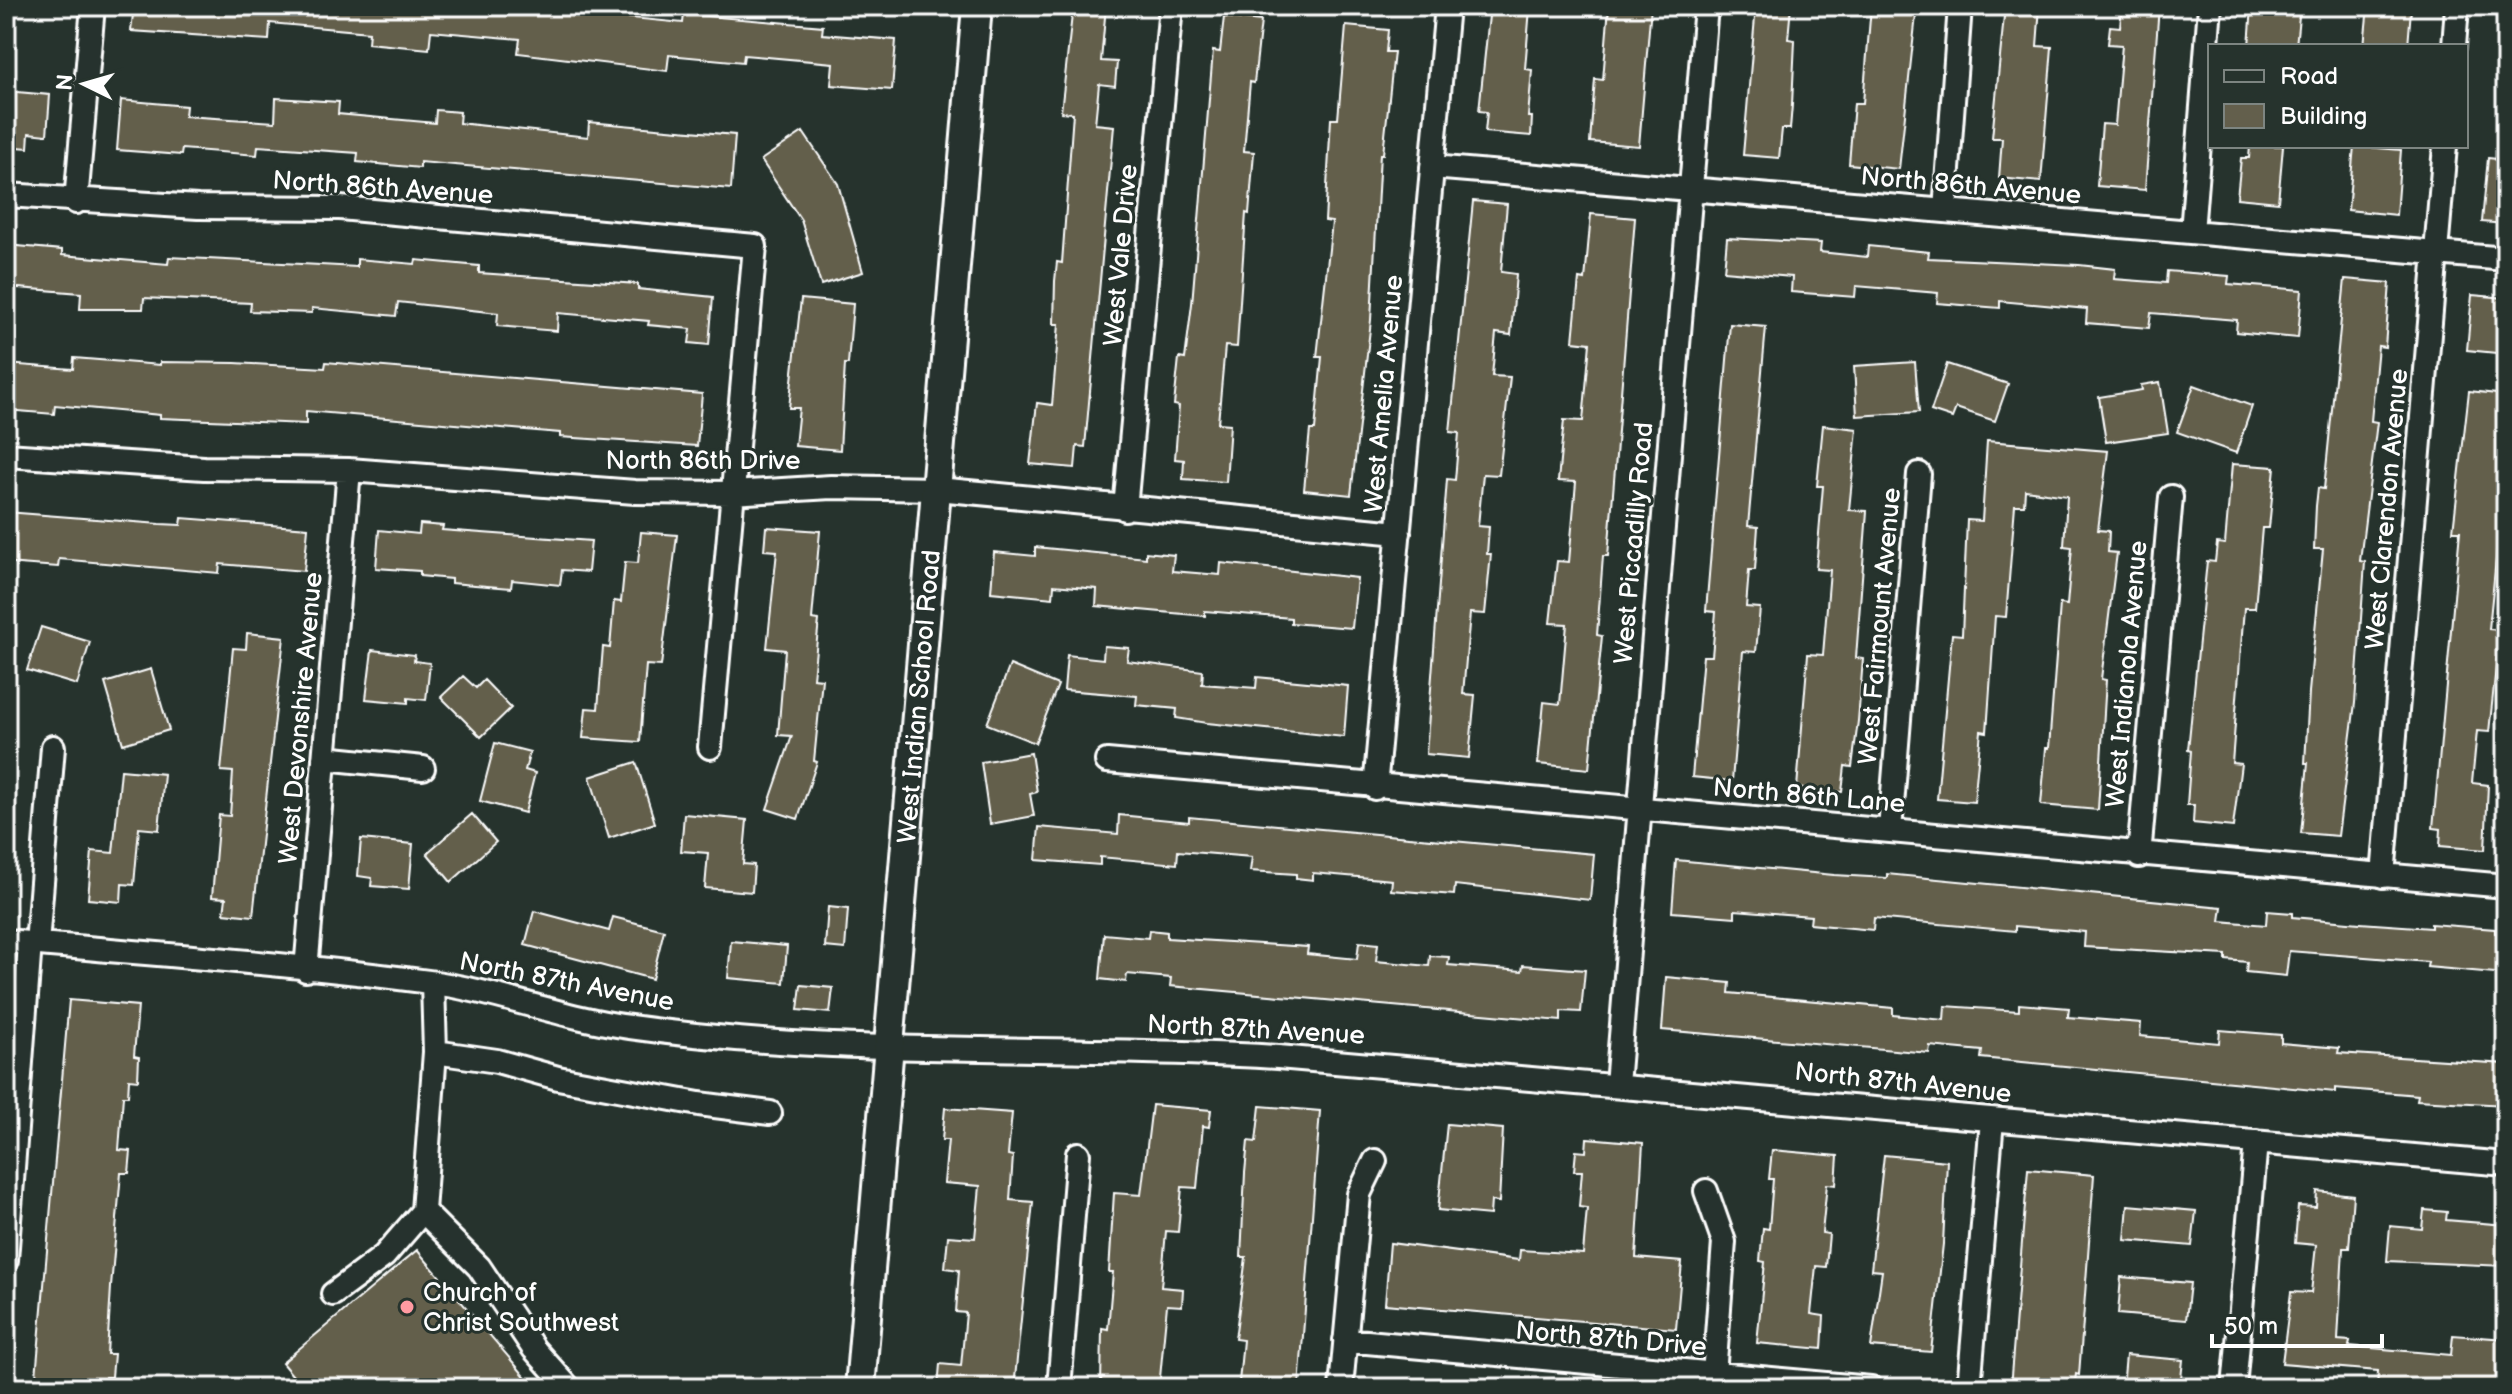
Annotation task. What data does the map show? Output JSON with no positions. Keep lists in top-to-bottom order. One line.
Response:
{"streets":{"main road":["West Indian School Road"],"street":["North 86th Avenue","West Vale Drive","West Amelia Avenue","North 86th Drive","West Clarendon Avenue","West Piccadilly Road","West Fairmount Avenue","West Indianola Avenue","West Devonshire Avenue","North 86th Lane","North 87th Avenue","North 87th Drive"]},"crossings":[["North 86th Avenue","West Amelia Avenue"],["North 86th Avenue","North 86th Drive"],["North 86th Avenue","West Clarendon Avenue"],["North 86th Avenue","West Piccadilly Road"],["West Vale Drive","North 86th Drive"],["West Amelia Avenue","North 86th Drive"],["West Amelia Avenue","North 86th Lane"],["North 86th Drive","West Indian School Road"],["North 86th Drive","West Devonshire Avenue"],["West Clarendon Avenue","North 86th Lane"],["West Piccadilly Road","North 86th Lane"],["West Piccadilly Road","North 87th Avenue"],["West Fairmount Avenue","North 86th Lane"],["West Indianola Avenue","North 86th Lane"],["West Indian School Road","North 87th Avenue"],["West Devonshire Avenue","North 87th Avenue"]],"places":["Church of Christ Southwest"],"legend":["Road","Building"],"scale_bar":"50 m","north":"left"}
